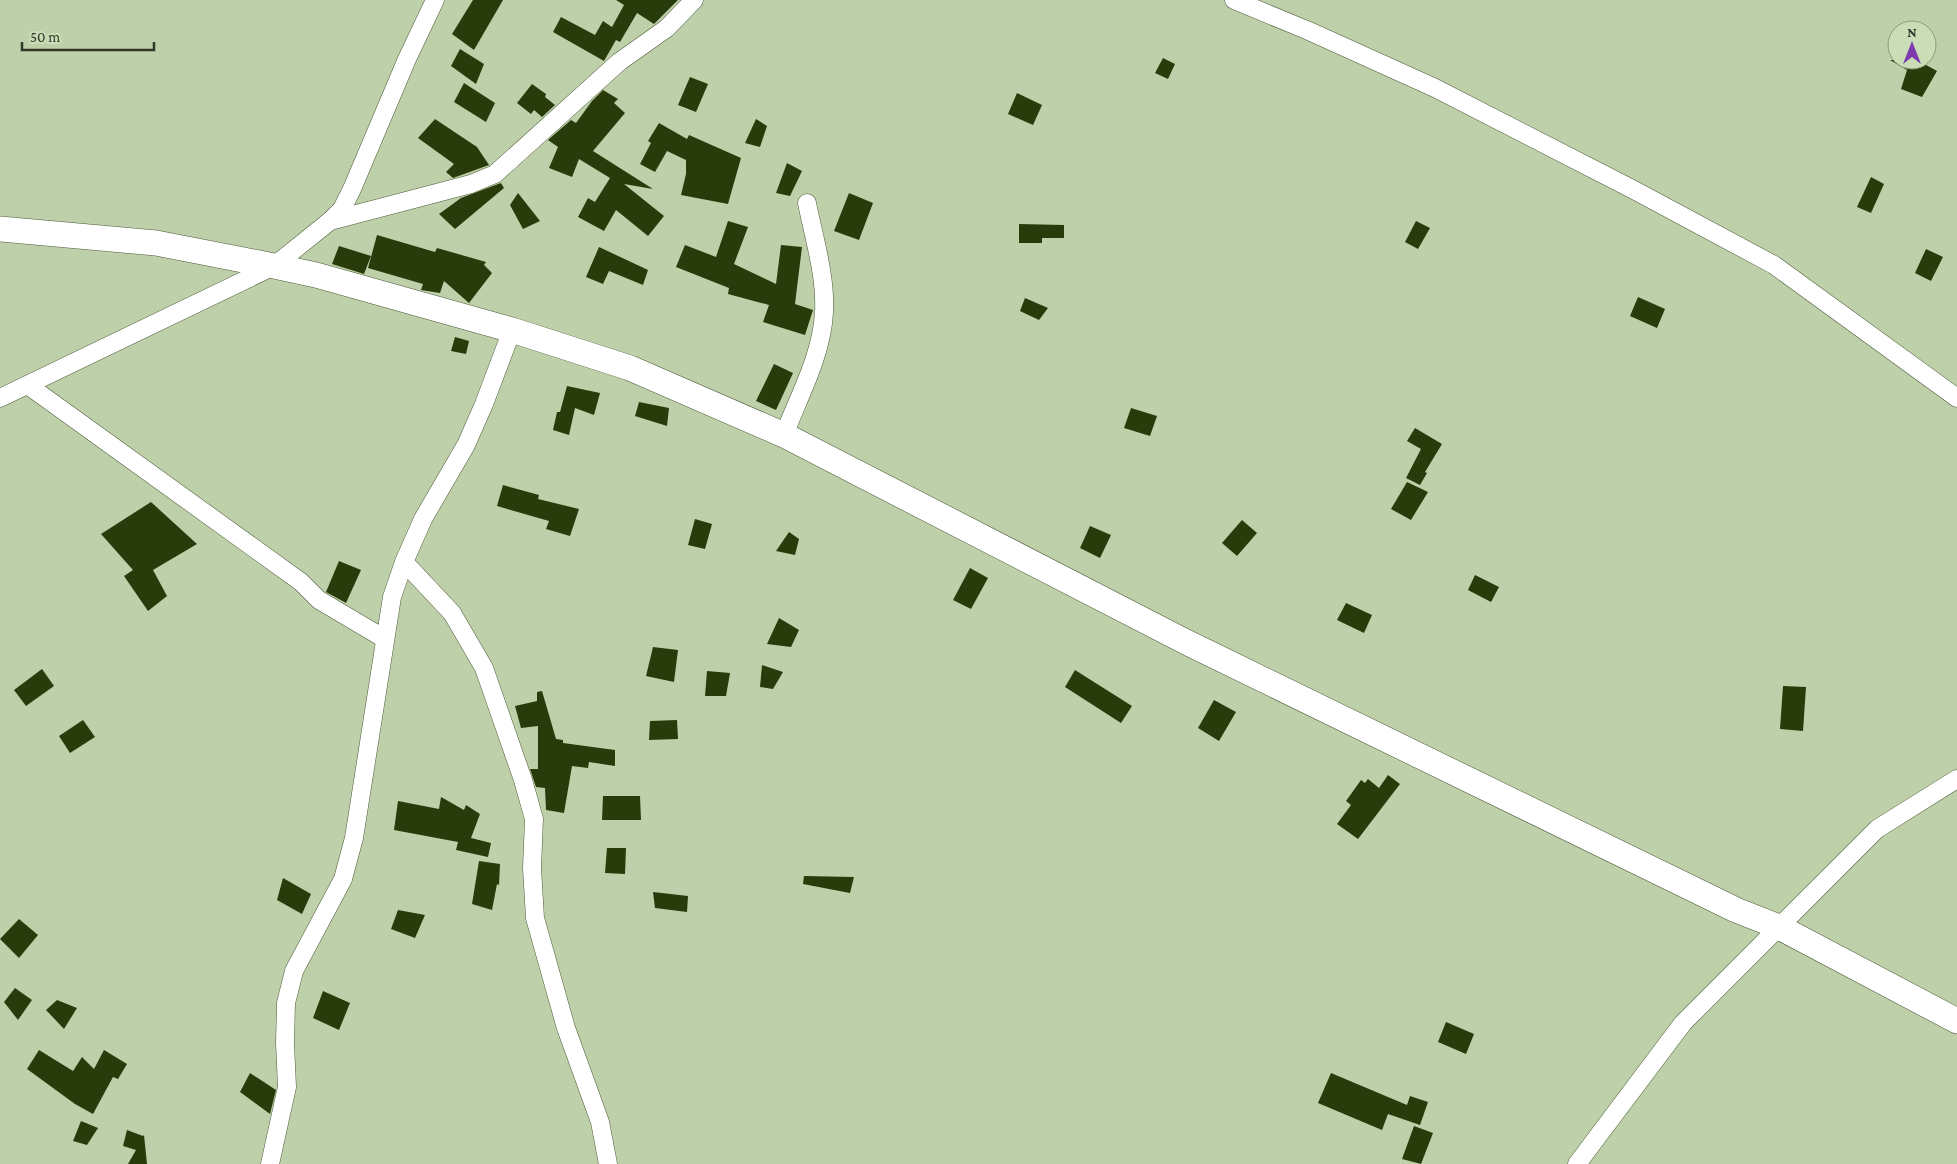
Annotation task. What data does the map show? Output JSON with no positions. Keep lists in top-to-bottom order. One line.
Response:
{"scale_bar":"50 m","north":"top"}
